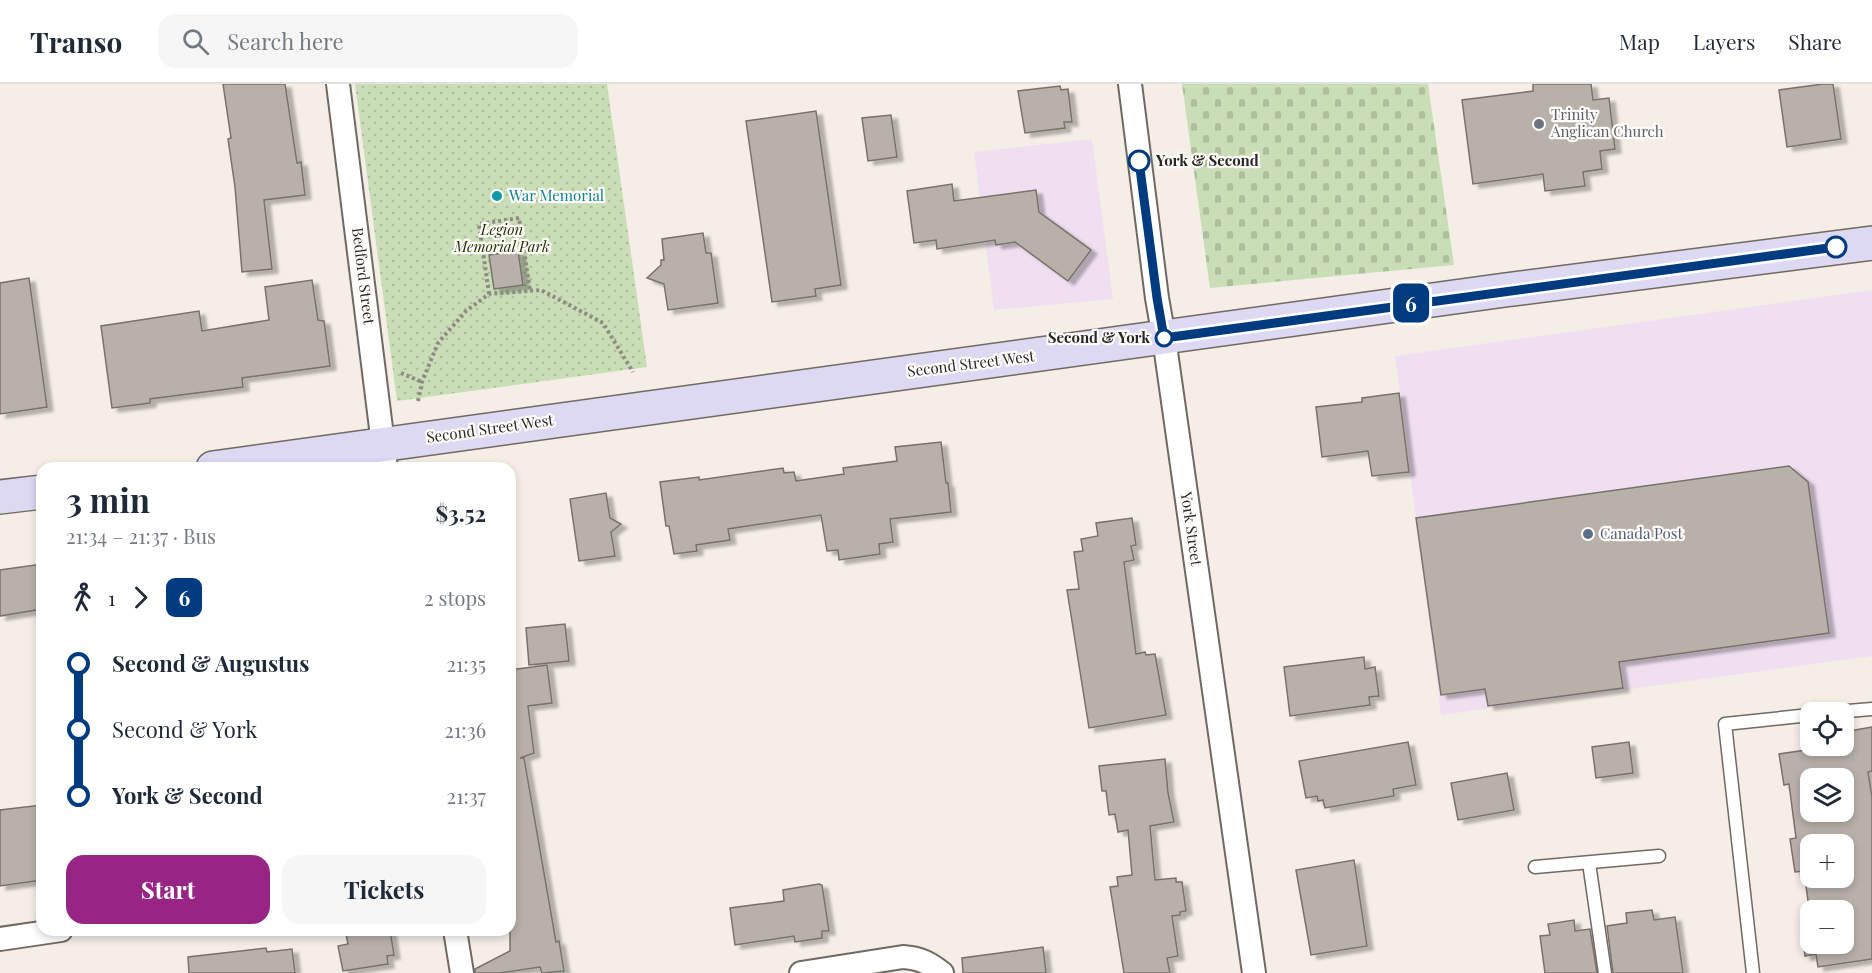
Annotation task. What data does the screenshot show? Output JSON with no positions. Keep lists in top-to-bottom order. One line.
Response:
{"streets":{"main road":["Second Street West"],"street":["Bedford Street","York Street"]},"crossings":[["Bedford Street","Second Street West"],["Second Street West","York Street"]],"parks":["Legion Memorial Park"],"places":["Trinity Anglican Church","York & Second","War Memorial","Second & York","Canada Post"],"lines":["bus line 6"],"page":{"header":"Transo","search":"Search here","nav":["Map","Layers","Share"],"on_map":"6","heading":["3 min","21:34 – 21:37 · Bus","$3.52"],"legs":["1","6","2 stops"],"list":[{"name":"Second & Augustus","value":"21:35"},{"name":"Second & York","value":"21:36"},{"name":"York & Second","value":"21:37"}],"map_buttons":["+","−"],"buttons":["Start","Tickets"]}}
